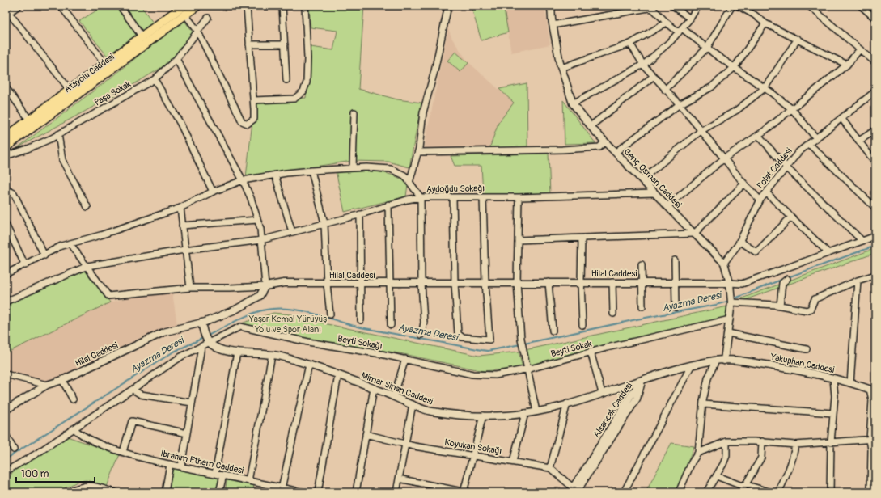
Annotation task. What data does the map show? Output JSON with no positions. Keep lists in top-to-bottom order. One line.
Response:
{"streets":{"main road":["Atayolu Caddesi"],"street":["Paşa Sokak","Polat Caddesi","Genç Osman Caddesi","Aydoğdu Sokağı","Hilal Caddesi","Beyti Sokağı","Beyti Sokak","Yakuphan Caddesi","Mimar Sinan Caddesi","Alsancak Caddesi","Koyukan Sokağı","İbrahim Ethem Caddesi"]},"crossings":[["Polat Caddesi","Genç Osman Caddesi"],["Genç Osman Caddesi","Aydoğdu Sokağı"],["Beyti Sokağı","Beyti Sokak"],["Beyti Sokağı","Mimar Sinan Caddesi"],["Beyti Sokağı","İbrahim Ethem Caddesi"],["Yakuphan Caddesi","Mimar Sinan Caddesi"],["Mimar Sinan Caddesi","Alsancak Caddesi"]],"water":["Ayazma Deresi"],"parks":["Yaşar Kemal Yürüyüş Yolu ve Spor Alanı"],"scale_bar":"100 m"}
